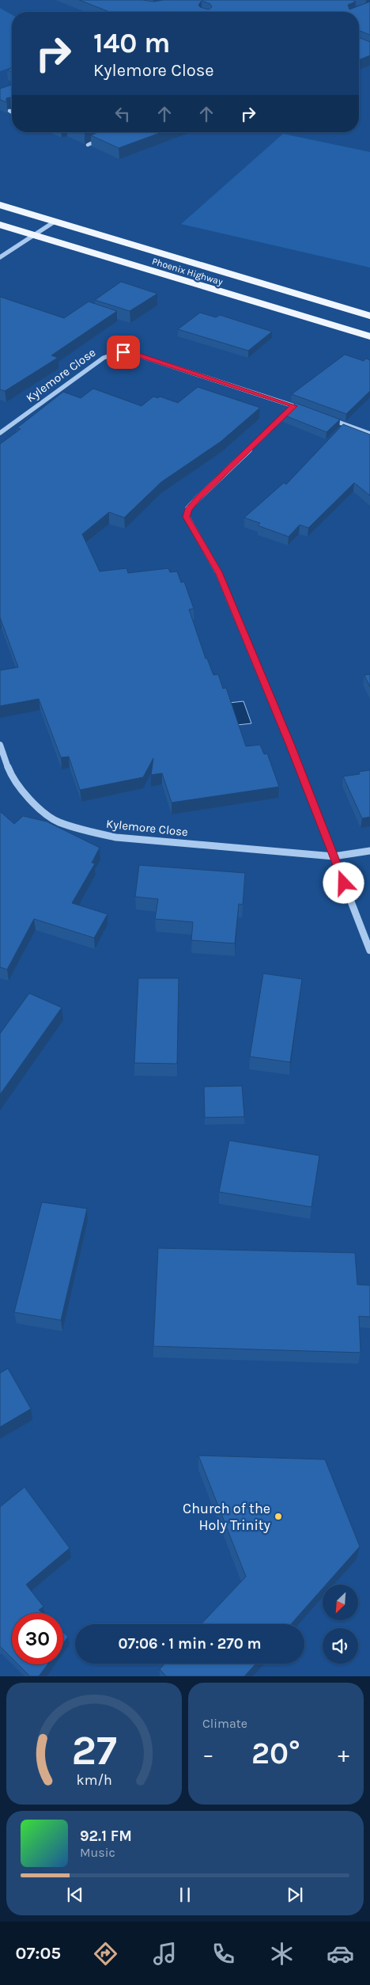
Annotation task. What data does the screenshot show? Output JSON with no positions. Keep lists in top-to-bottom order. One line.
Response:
{"streets":{"main road":["Phoenix Highway"],"street":["Kylemore Close"]},"places":["Church of the Holy Trinity"],"north":"bottom left","page":{"turn":["140 m","Kylemore Close"],"limit":"30","trip":"07:06 · 1 min · 270 m","tile":"Climate","heat":["−","20°","+"],"song":["92.1 FM","Music"],"tabs":"07:05","gauge":["27","km/h"]}}
